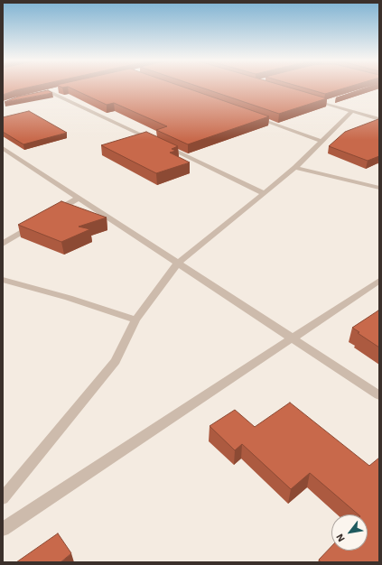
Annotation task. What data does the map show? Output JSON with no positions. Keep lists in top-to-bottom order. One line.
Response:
{"north":"bottom left"}
